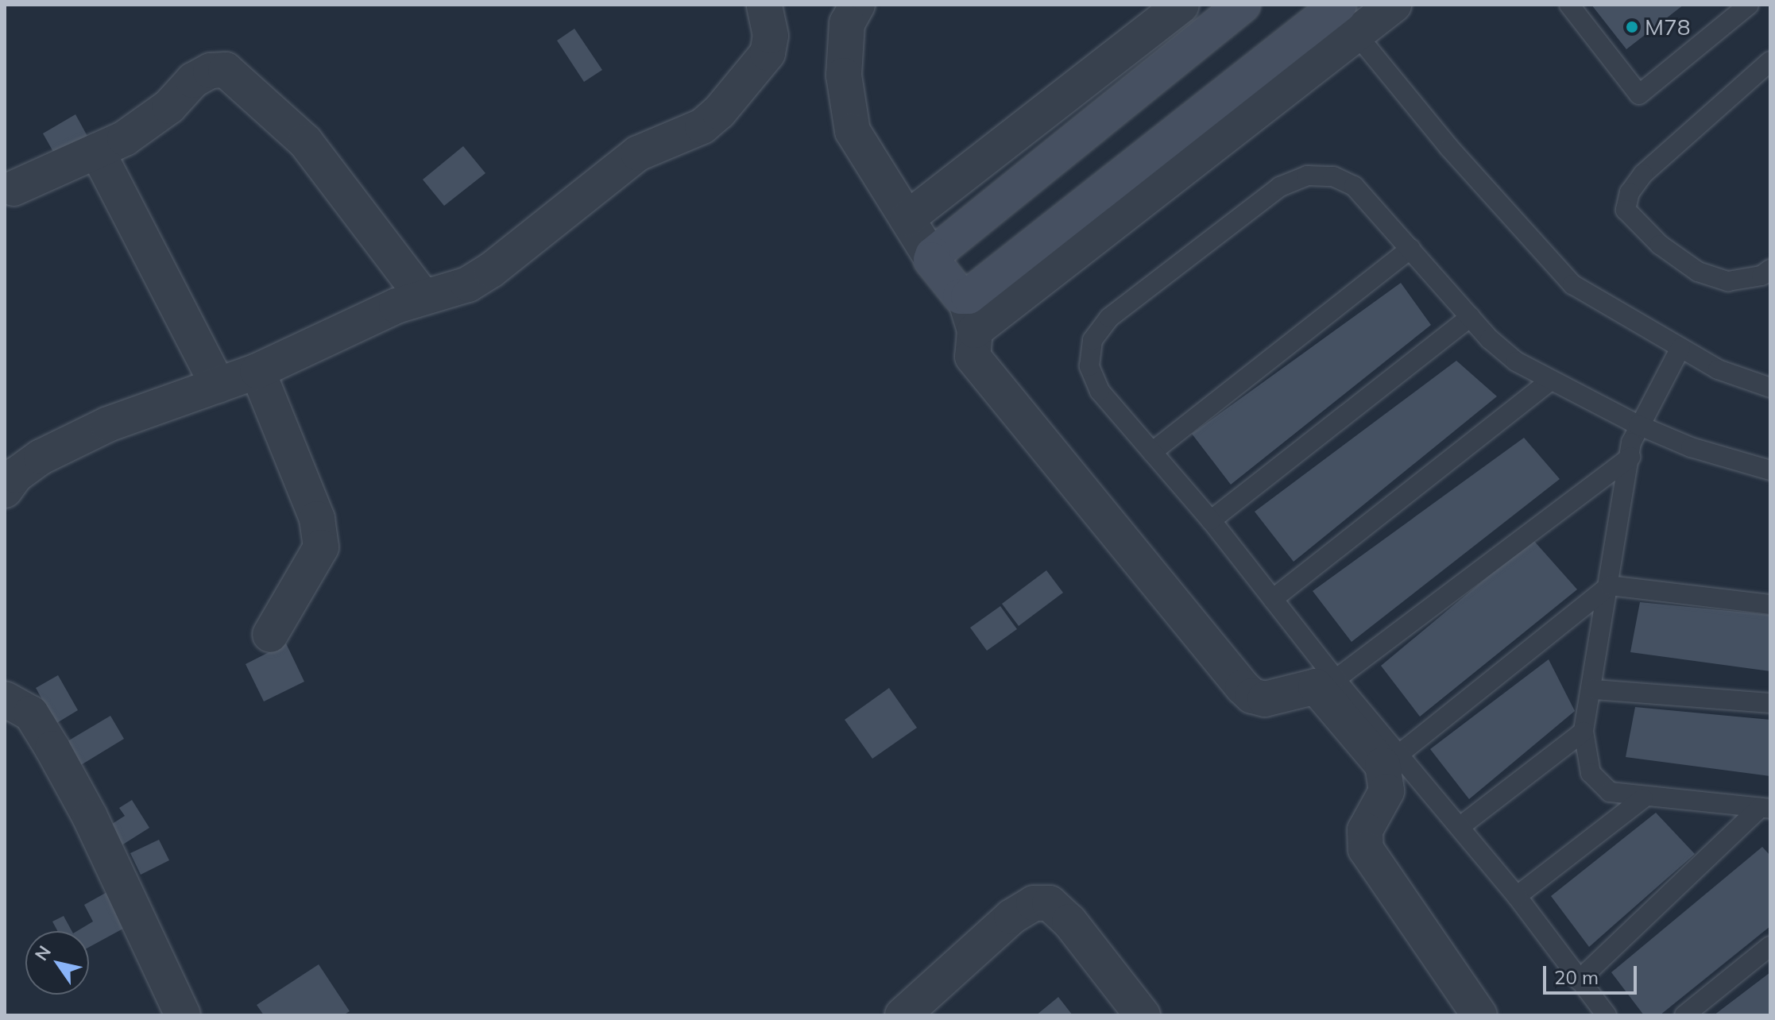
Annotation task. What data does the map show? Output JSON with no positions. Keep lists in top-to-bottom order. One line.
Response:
{"places":["M78"],"scale_bar":"20 m","north":"top left"}
